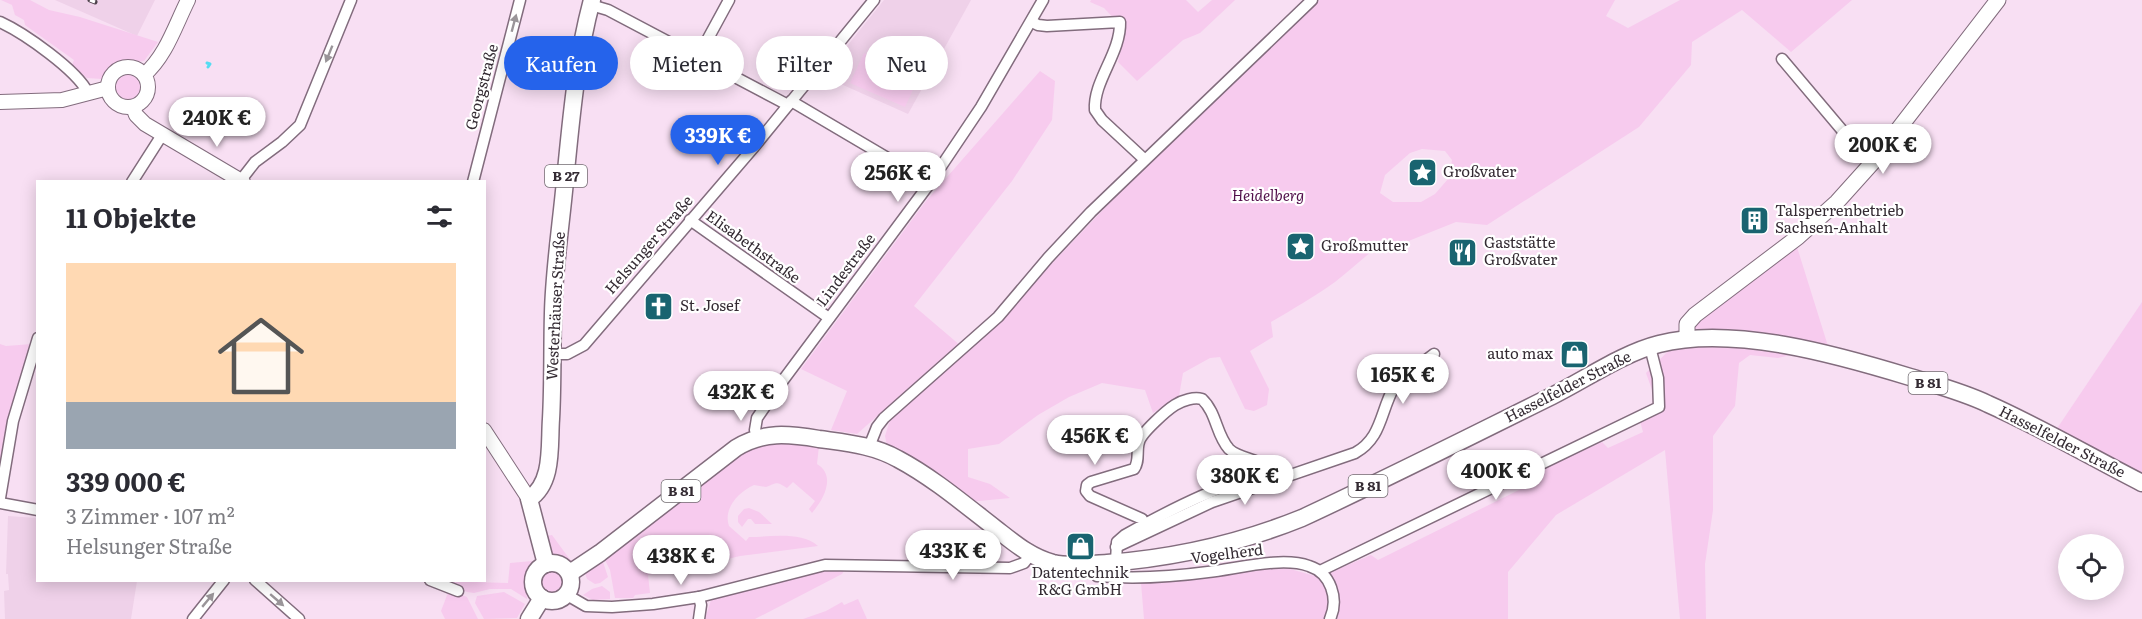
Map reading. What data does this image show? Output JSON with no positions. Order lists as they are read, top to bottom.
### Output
{
  "streets": {
    "main road": [
      "B 27",
      "Westerhäuser Straße",
      "B 81",
      "Hasselfelder Straße"
    ],
    "street": [
      "Georgstraße",
      "Helsunger Straße",
      "Elisabethstraße",
      "Lindestraße",
      "Vogelherd"
    ]
  },
  "crossings": [
    ["Helsunger Straße", "Elisabethstraße"],
    ["Helsunger Straße", "Westerhäuser Straße"],
    ["Elisabethstraße", "Lindestraße"],
    ["Lindestraße", "Hasselfelder Straße"],
    ["Hasselfelder Straße", "Vogelherd"]
  ],
  "one_way": ["Georgstraße"],
  "parks": ["Heidelberg"],
  "places": {
    "place": ["Großvater", "Großmutter"],
    "building": ["Talsperrenbetrieb Sachsen-Anhalt"],
    "restaurant": ["Gaststätte Großvater"],
    "church": ["St. Josef"],
    "shop": ["auto max", "Datentechnik R&G GmbH"]
  },
  "page": {
    "chip": [
      "Kaufen",
      "Mieten",
      "Filter",
      "Neu"
    ],
    "price": [
      "240K €",
      "339K €",
      "200K €",
      "256K €",
      "165K €",
      "432K €",
      "456K €",
      "400K €",
      "380K €",
      "433K €",
      "438K €"
    ],
    "heading": "11 Objekte",
    "list": [
      {
        "name": "339 000 €",
        "note": "3 Zimmer · 107 m² · Helsunger Straße"
      }
    ]
  }
}
